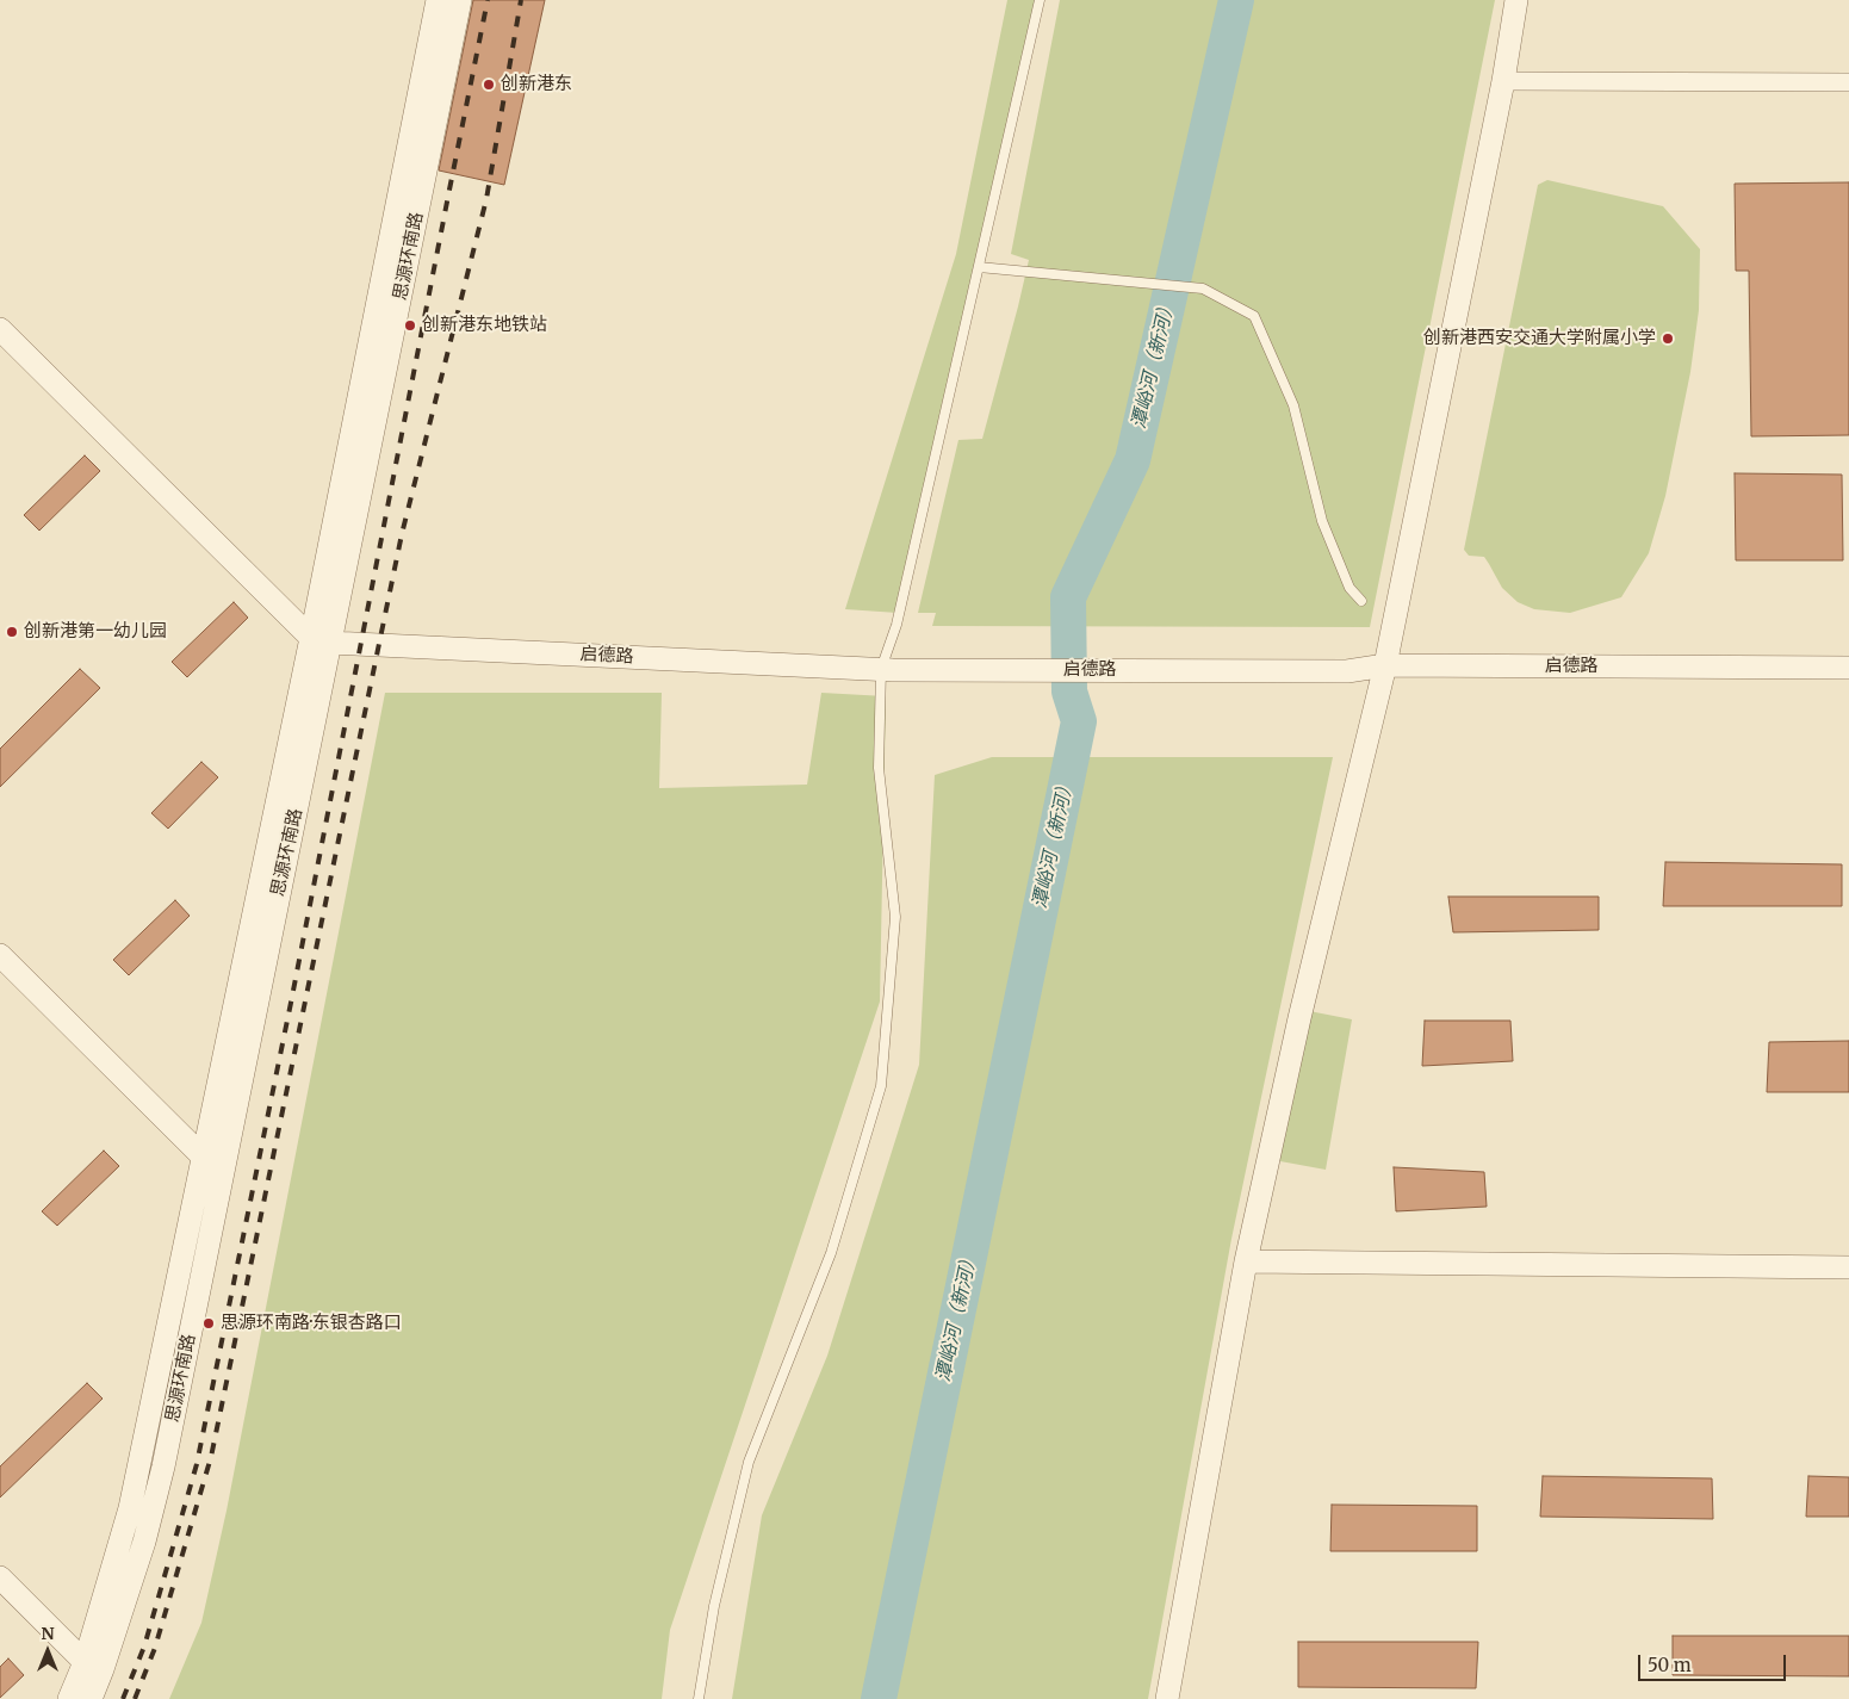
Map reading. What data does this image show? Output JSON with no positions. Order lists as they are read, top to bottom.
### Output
{
  "streets": {
    "street": ["思源环南路", "启德路"]
  },
  "crossings": [
    ["思源环南路", "启德路"]
  ],
  "water": ["潭峪河（新河）"],
  "places": [
    "创新港东",
    "创新港东地铁站",
    "创新港西安交通大学附属小学",
    "创新港第一幼儿园",
    "思源环南路·东银杏路口"
  ],
  "scale_bar": "50 m",
  "north": "top"
}
